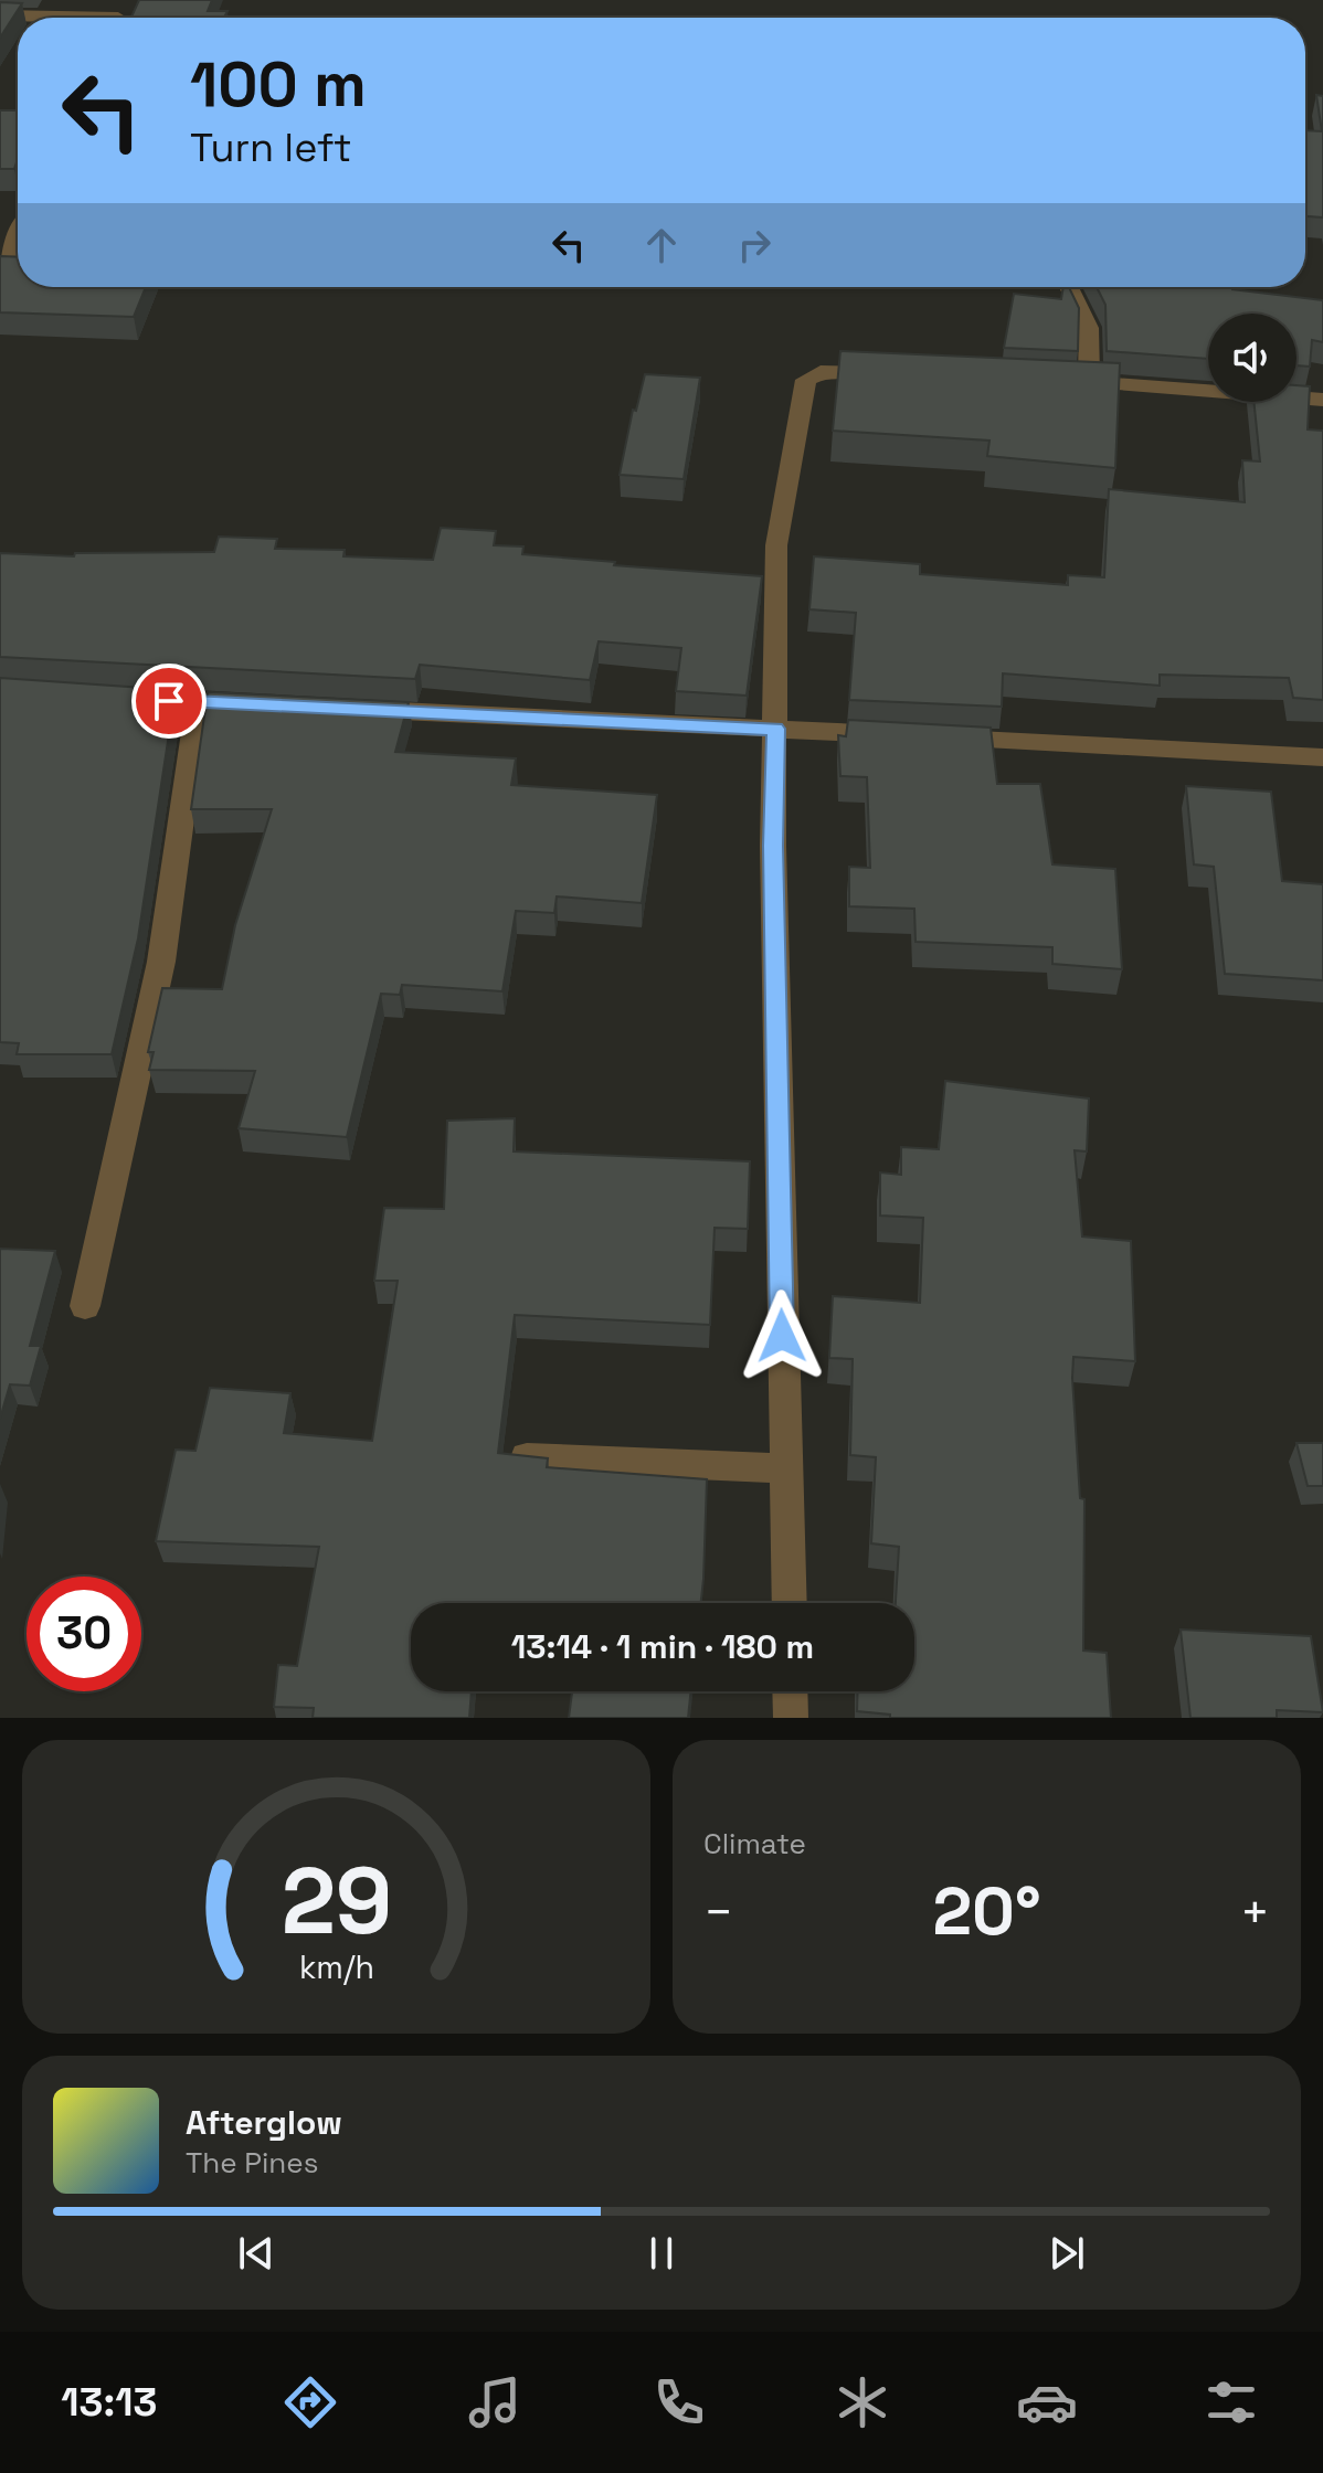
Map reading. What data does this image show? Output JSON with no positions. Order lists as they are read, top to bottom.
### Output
{
  "page": {
    "turn": ["100 m", "Turn left"],
    "limit": "30",
    "trip": "13:14 · 1 min · 180 m",
    "tile": "Climate",
    "heat": ["−", "20°", "+"],
    "song": ["Afterglow", "The Pines"],
    "tabs": "13:13",
    "gauge": ["29", "km/h"]
  }
}
